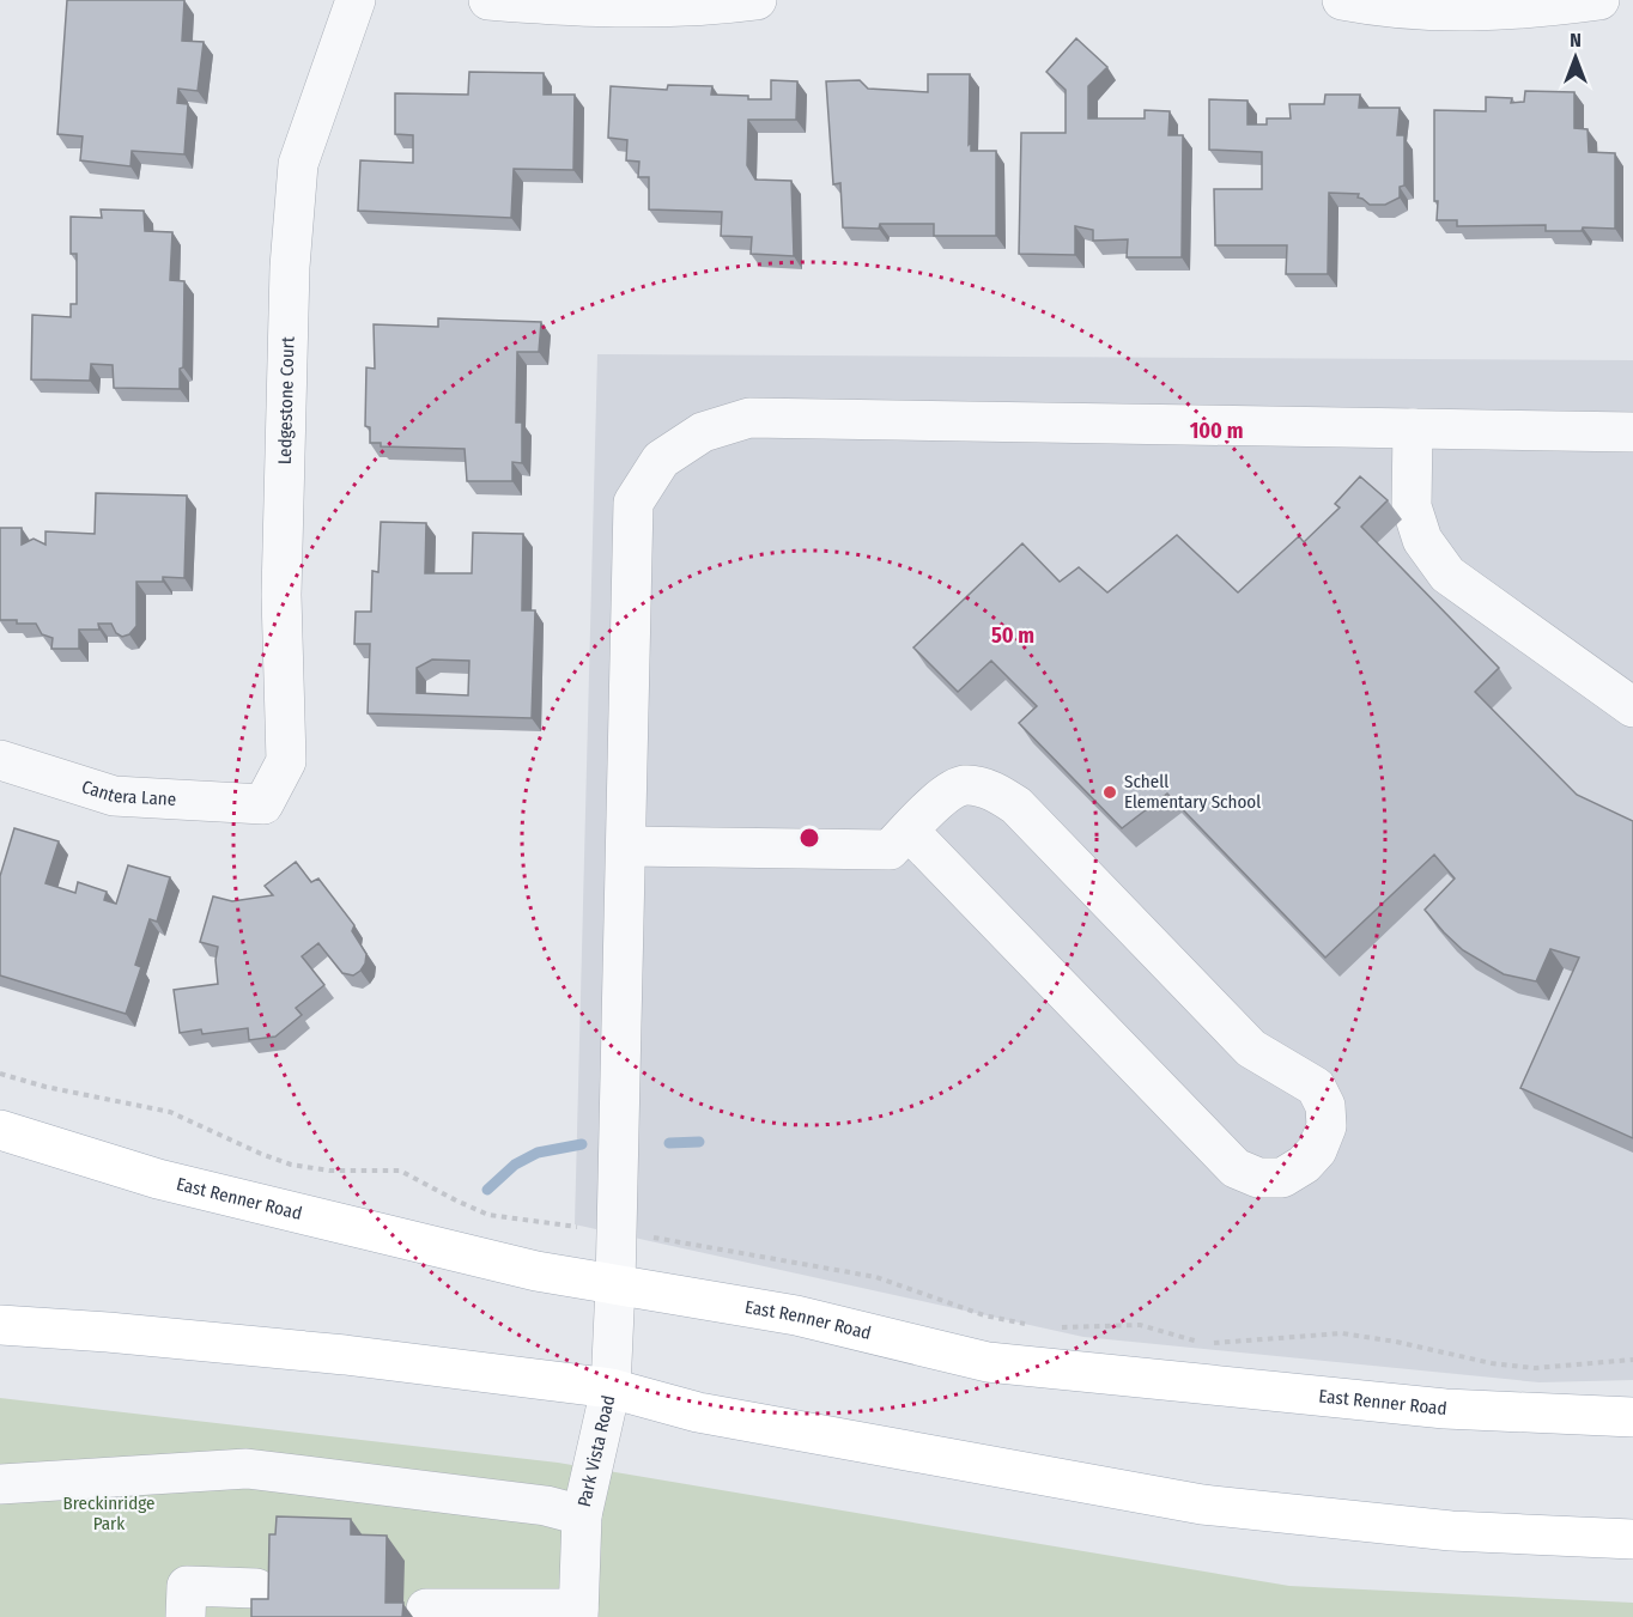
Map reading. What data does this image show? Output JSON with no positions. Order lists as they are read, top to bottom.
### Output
{
  "streets": {
    "main road": ["East Renner Road"],
    "street": ["Ledgestone Court", "Cantera Lane", "Park Vista Road"]
  },
  "crossings": [
    ["Ledgestone Court", "Cantera Lane"],
    ["East Renner Road", "Park Vista Road"]
  ],
  "parks": ["Breckinridge Park"],
  "places": ["Schell Elementary School"],
  "north": "top",
  "rings": ["100 m", "50 m"]
}
